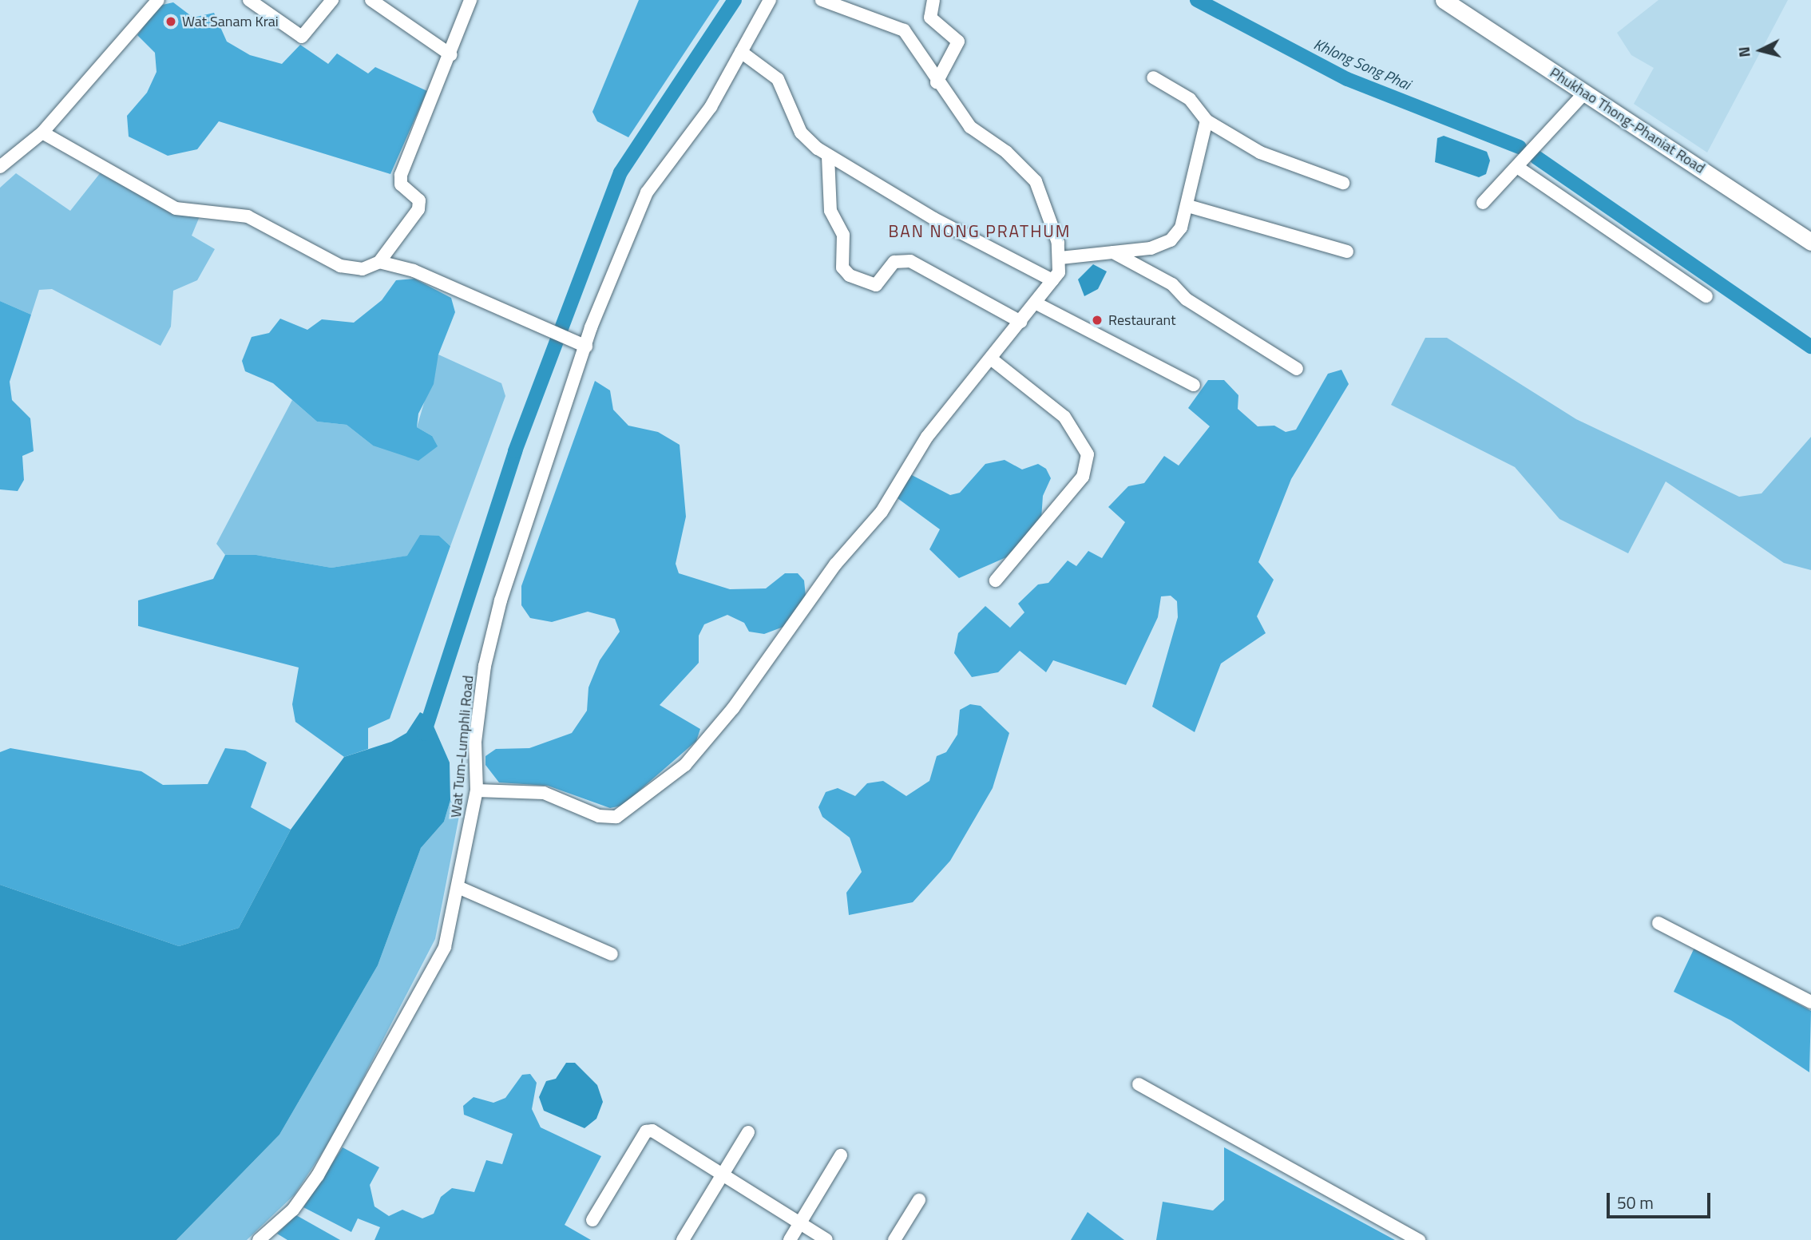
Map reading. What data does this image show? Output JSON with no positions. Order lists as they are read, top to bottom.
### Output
{
  "streets": {
    "street": ["Phukhao Thong-Phaniat Road", "Wat Tum-Lumphli Road"]
  },
  "districts": ["BAN NONG PRATHUM"],
  "water": ["Khlong Song Phai"],
  "places": ["Wat Sanam Krai", "Restaurant"],
  "scale_bar": "50 m",
  "north": "left"
}
